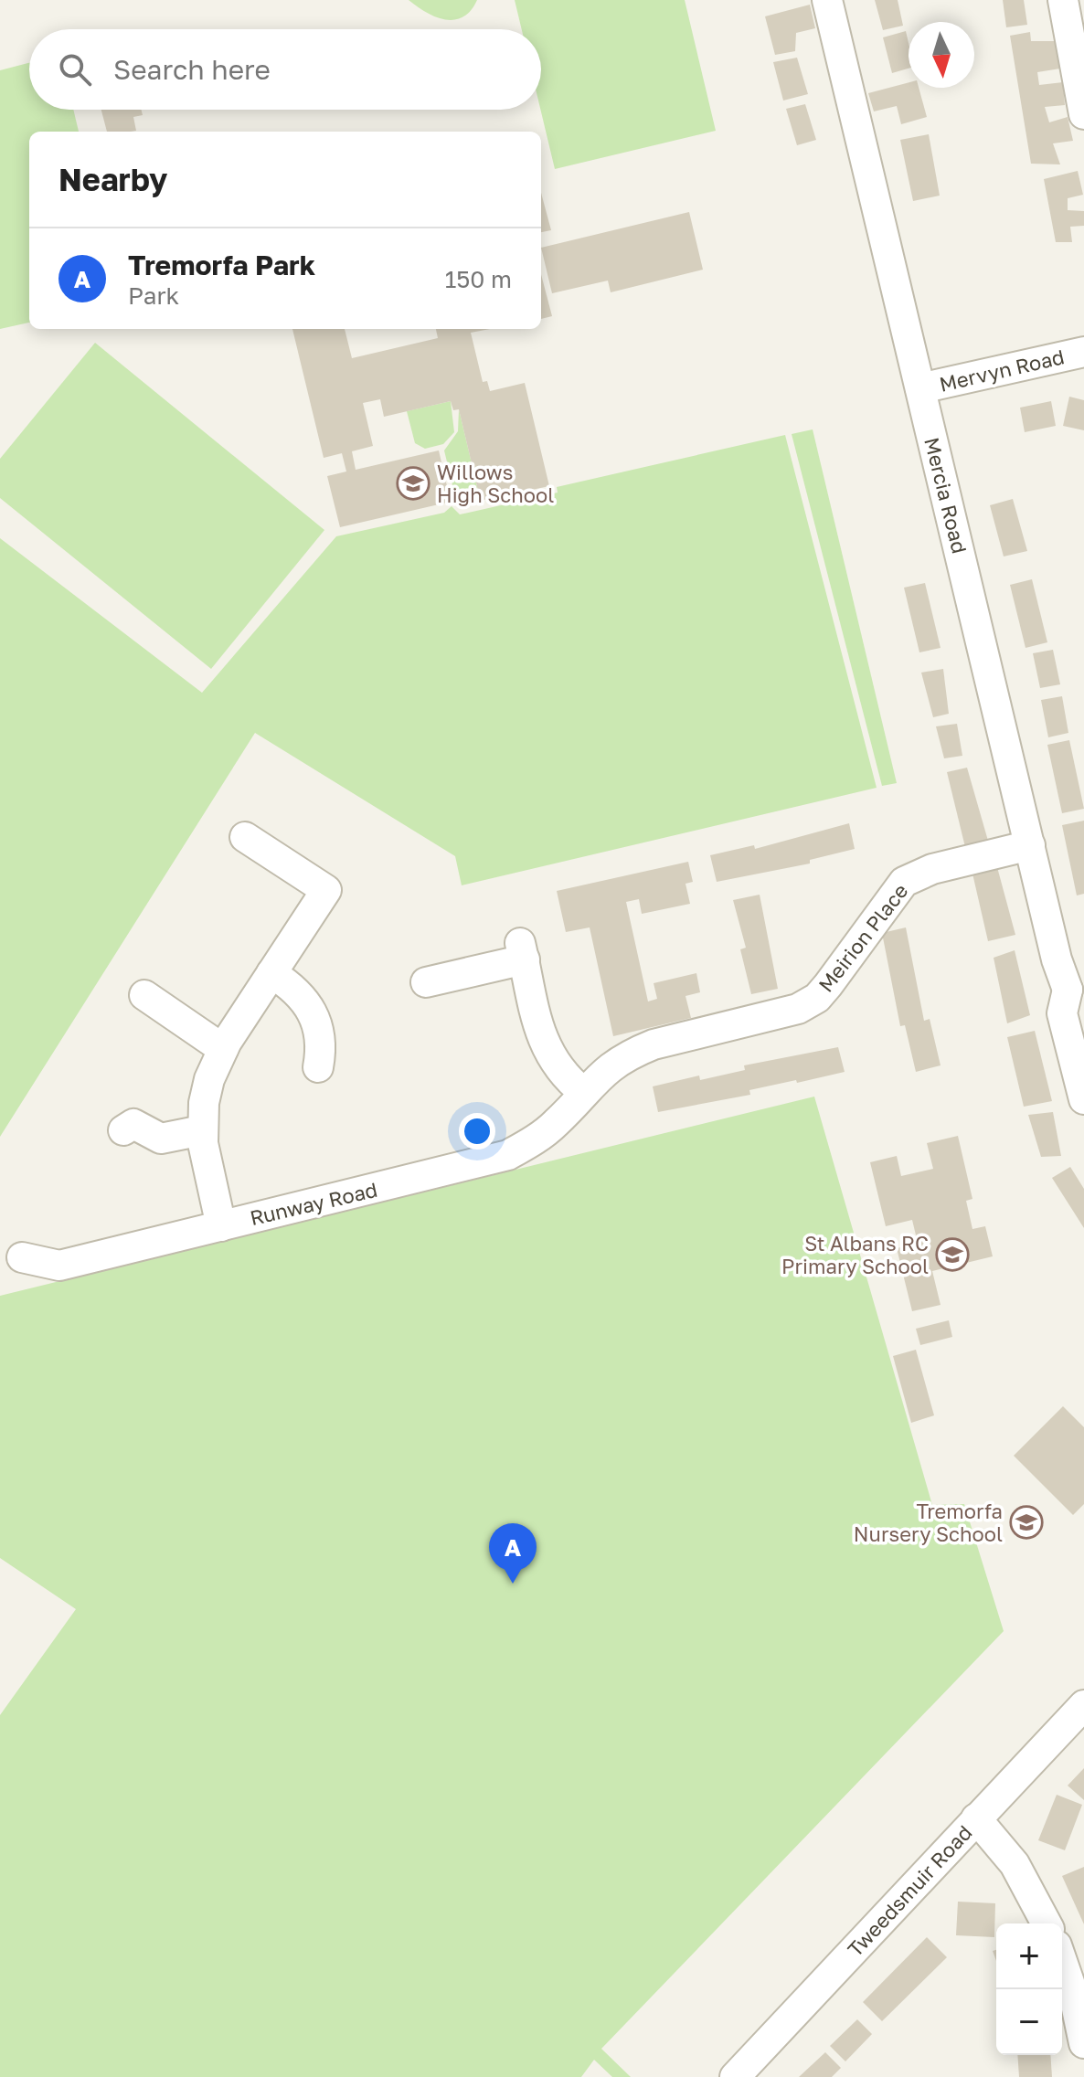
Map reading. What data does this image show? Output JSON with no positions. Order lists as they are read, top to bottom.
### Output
{
  "streets": {
    "street": [
      "Mervyn Road",
      "Mercia Road",
      "Meirion Place",
      "Runway Road",
      "Tweedsmuir Road"
    ]
  },
  "crossings": [
    ["Mervyn Road", "Mercia Road"],
    ["Mercia Road", "Meirion Place"],
    ["Meirion Place", "Runway Road"]
  ],
  "places": {
    "school or university": ["Willows High School", "St Albans RC Primary School", "Tremorfa Nursery School"]
  },
  "north": "bottom",
  "page": {
    "search": "Search here",
    "heading": "Nearby",
    "list": [
      {
        "mark": "A",
        "name": "Tremorfa Park",
        "note": "Park",
        "value": "150 m"
      }
    ],
    "pins": "A",
    "map_buttons": ["+", "−"]
  }
}
